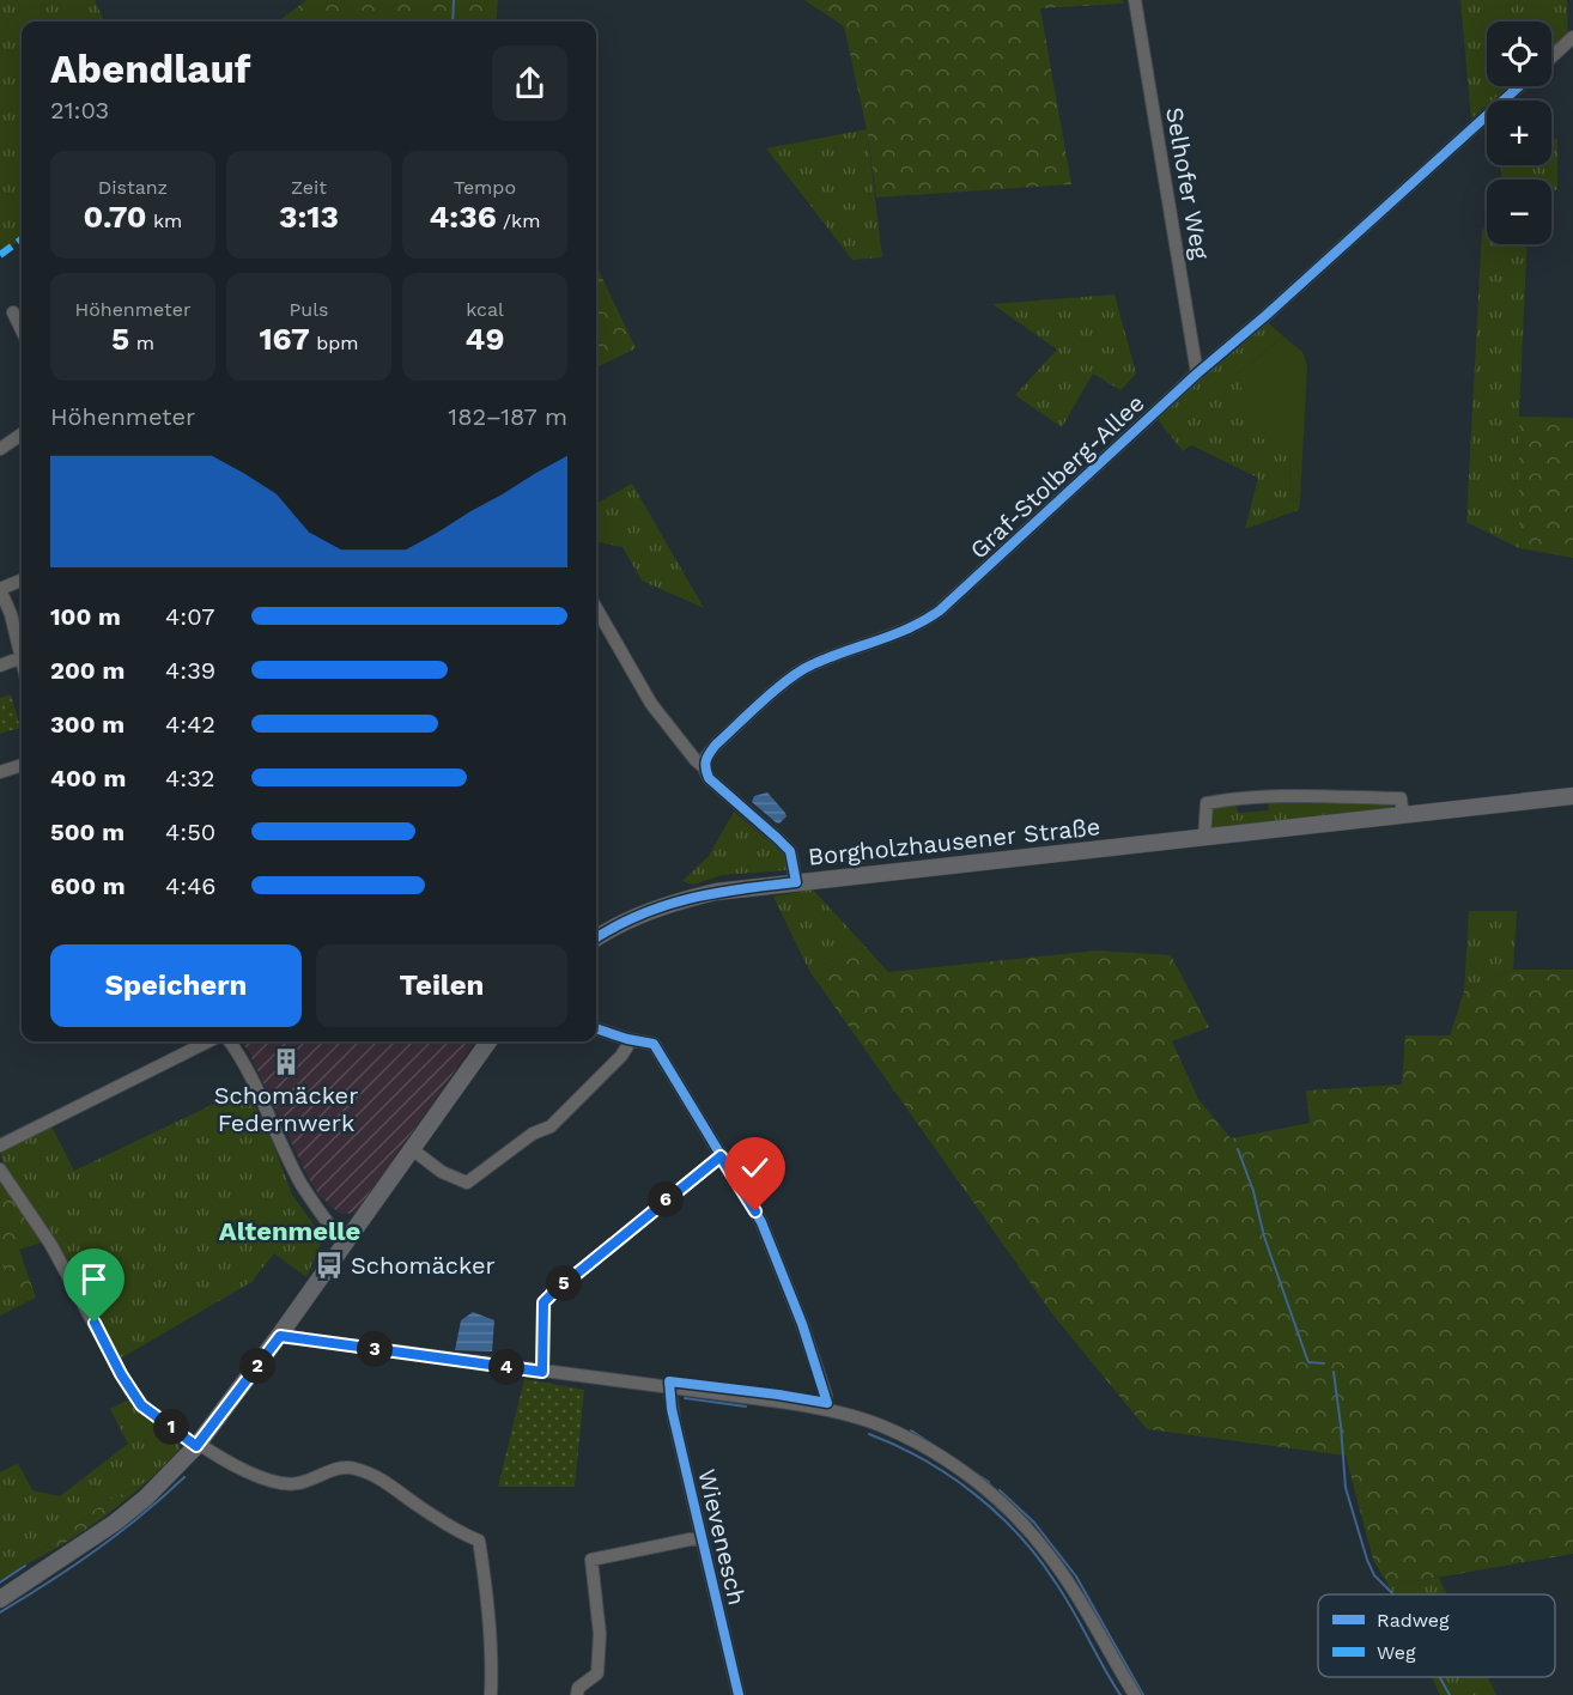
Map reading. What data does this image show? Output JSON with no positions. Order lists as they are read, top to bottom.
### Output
{
  "streets": {
    "main road": ["Borgholzhausener Straße"],
    "street": ["Selhofer Weg", "Graf-Stolberg-Allee", "Wievenesch"]
  },
  "crossings": [
    ["Selhofer Weg", "Graf-Stolberg-Allee"]
  ],
  "districts": ["Altenmelle"],
  "places": {
    "building": ["Schomäcker Federnwerk"],
    "bus stop": ["Schomäcker"]
  },
  "legend": ["Radweg", "Weg"],
  "page": {
    "map_buttons": ["+", "−"],
    "heading": ["Abendlauf", "21:03"],
    "stats": [
      ["Distanz", "0.70 km"],
      ["Zeit", "3:13"],
      ["Tempo", "4:36 /km"],
      ["Höhenmeter", "5 m"],
      ["Puls", "167 bpm"],
      ["kcal", "49"]
    ],
    "chart": ["Höhenmeter", "182–187 m"],
    "list": [
      {
        "name": "100 m",
        "note": "4:07"
      },
      {
        "name": "200 m",
        "note": "4:39"
      },
      {
        "name": "300 m",
        "note": "4:42"
      },
      {
        "name": "400 m",
        "note": "4:32"
      },
      {
        "name": "500 m",
        "note": "4:50"
      },
      {
        "name": "600 m",
        "note": "4:46"
      }
    ],
    "buttons": ["Speichern", "Teilen"],
    "pins": [
      "6",
      "5",
      "3",
      "2",
      "4",
      "1"
    ]
  }
}
